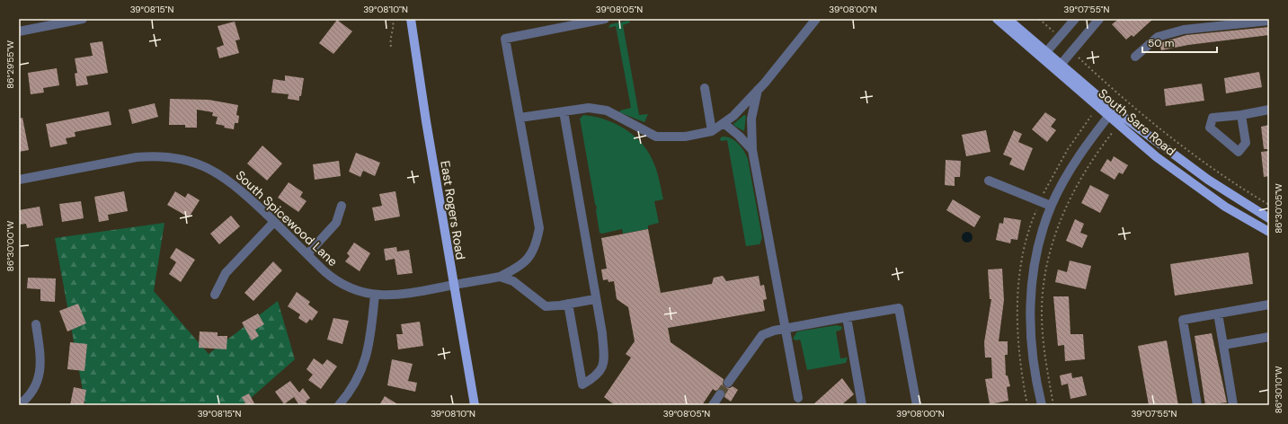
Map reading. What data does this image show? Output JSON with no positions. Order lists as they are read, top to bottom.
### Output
{
  "streets": {
    "main road": ["South Sare Road", "East Rogers Road"],
    "street": ["South Spicewood Lane"]
  },
  "crossings": [
    ["East Rogers Road", "South Spicewood Lane"]
  ],
  "scale_bar": "50 m",
  "coordinates": [
    "39°08'15\"N",
    "39°08'10\"N",
    "39°08'05\"N",
    "39°08'00\"N",
    "39°07'55\"N",
    "86°29'55\"W",
    "86°30'05\"W",
    "86°30'00\"W",
    "86°30'10\"W"
  ]
}
